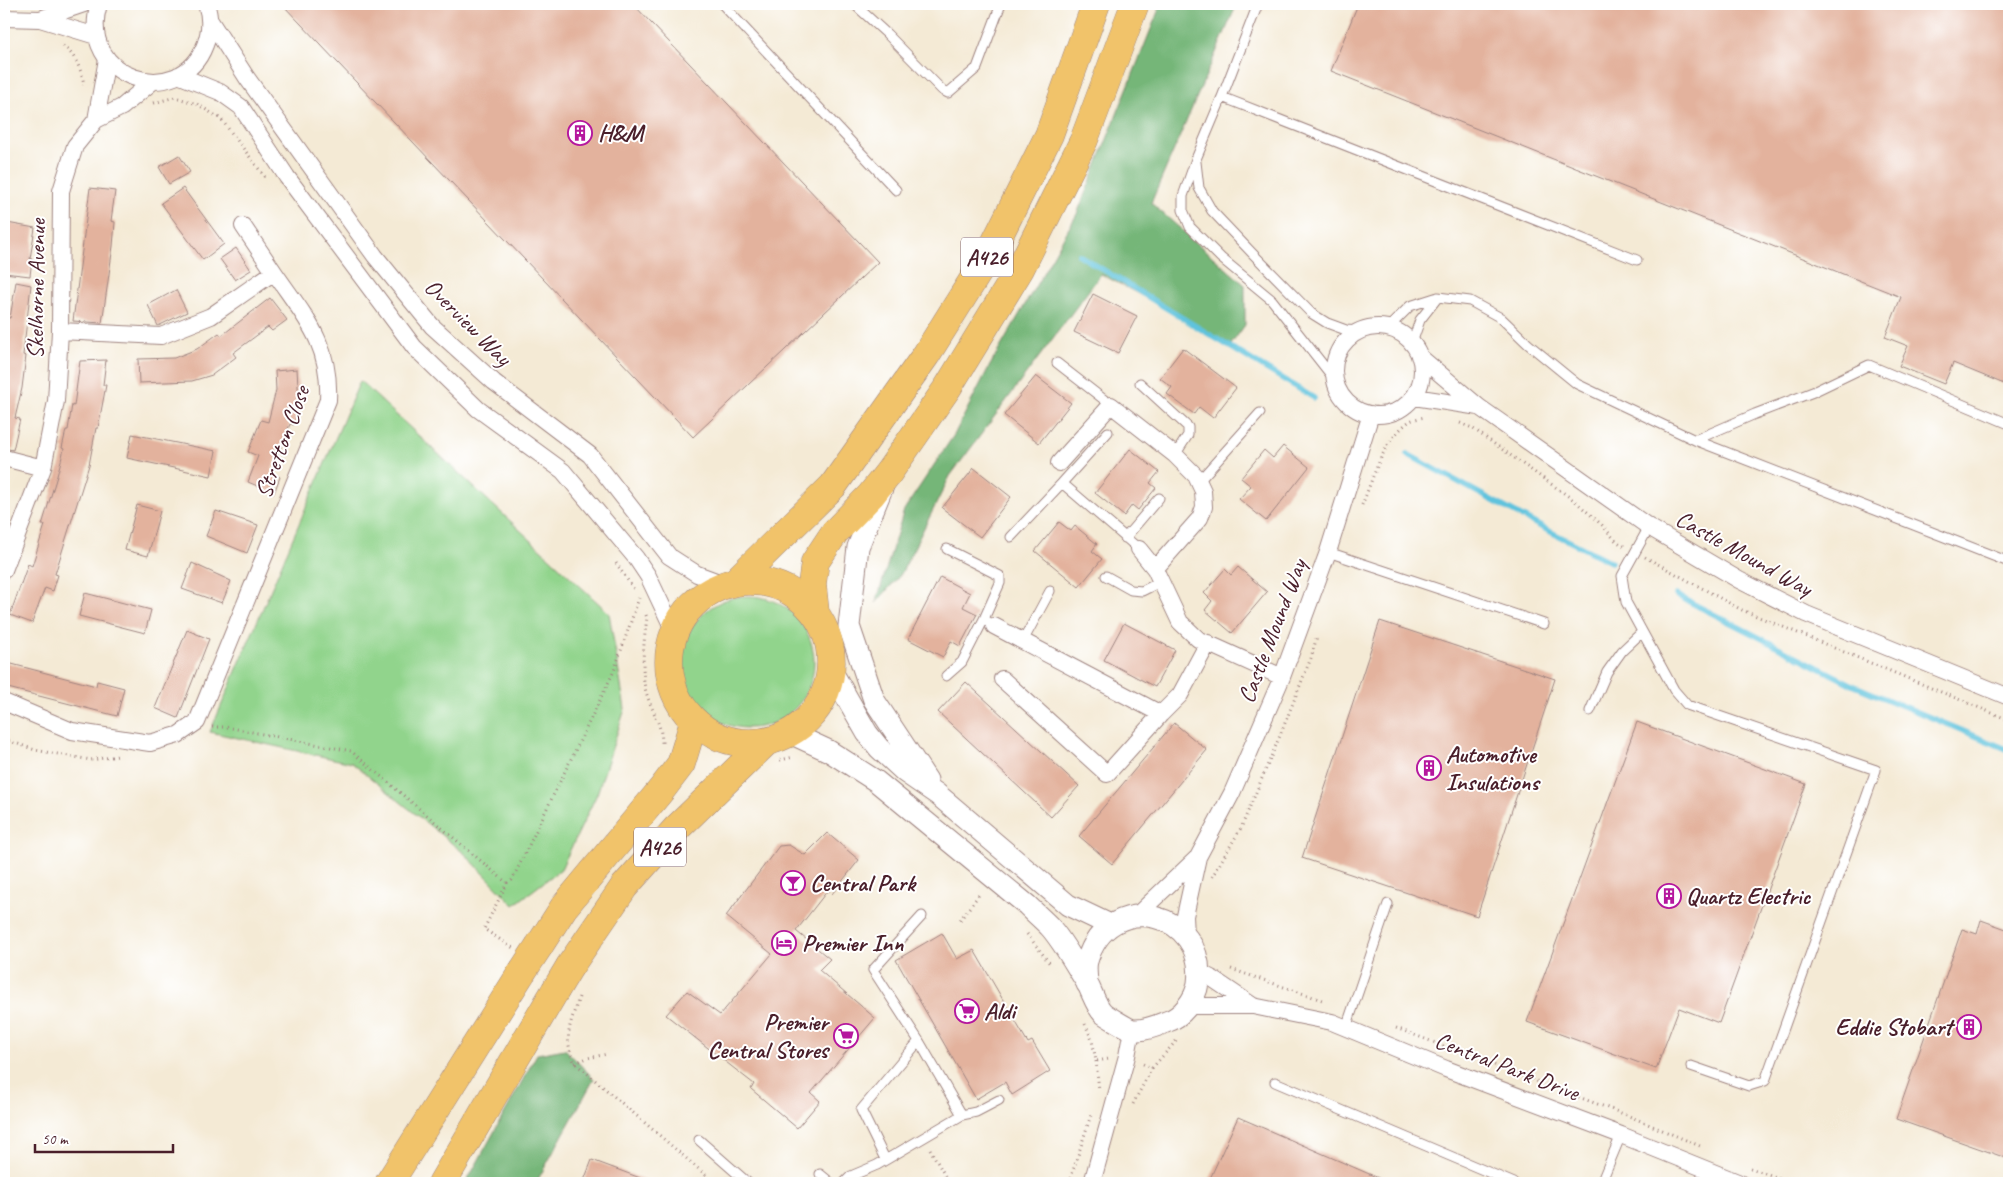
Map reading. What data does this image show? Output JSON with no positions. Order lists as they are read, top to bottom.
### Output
{
  "streets": {
    "highway": ["A426"],
    "street": [
      "Skelhorne Avenue",
      "Overview Way",
      "Stretton Close",
      "Castle Mound Way",
      "Central Park Drive"
    ]
  },
  "crossings": [
    ["A426", "Overview Way"],
    ["Castle Mound Way", "Central Park Drive"]
  ],
  "places": {
    "building": [
      "H&M",
      "Automotive Insulations",
      "Quartz Electric",
      "Eddie Stobart"
    ],
    "bar": ["Central Park"],
    "hotel": ["Premier Inn"],
    "supermarket": ["Aldi", "Premier Central Stores"]
  },
  "scale_bar": "50 m"
}
